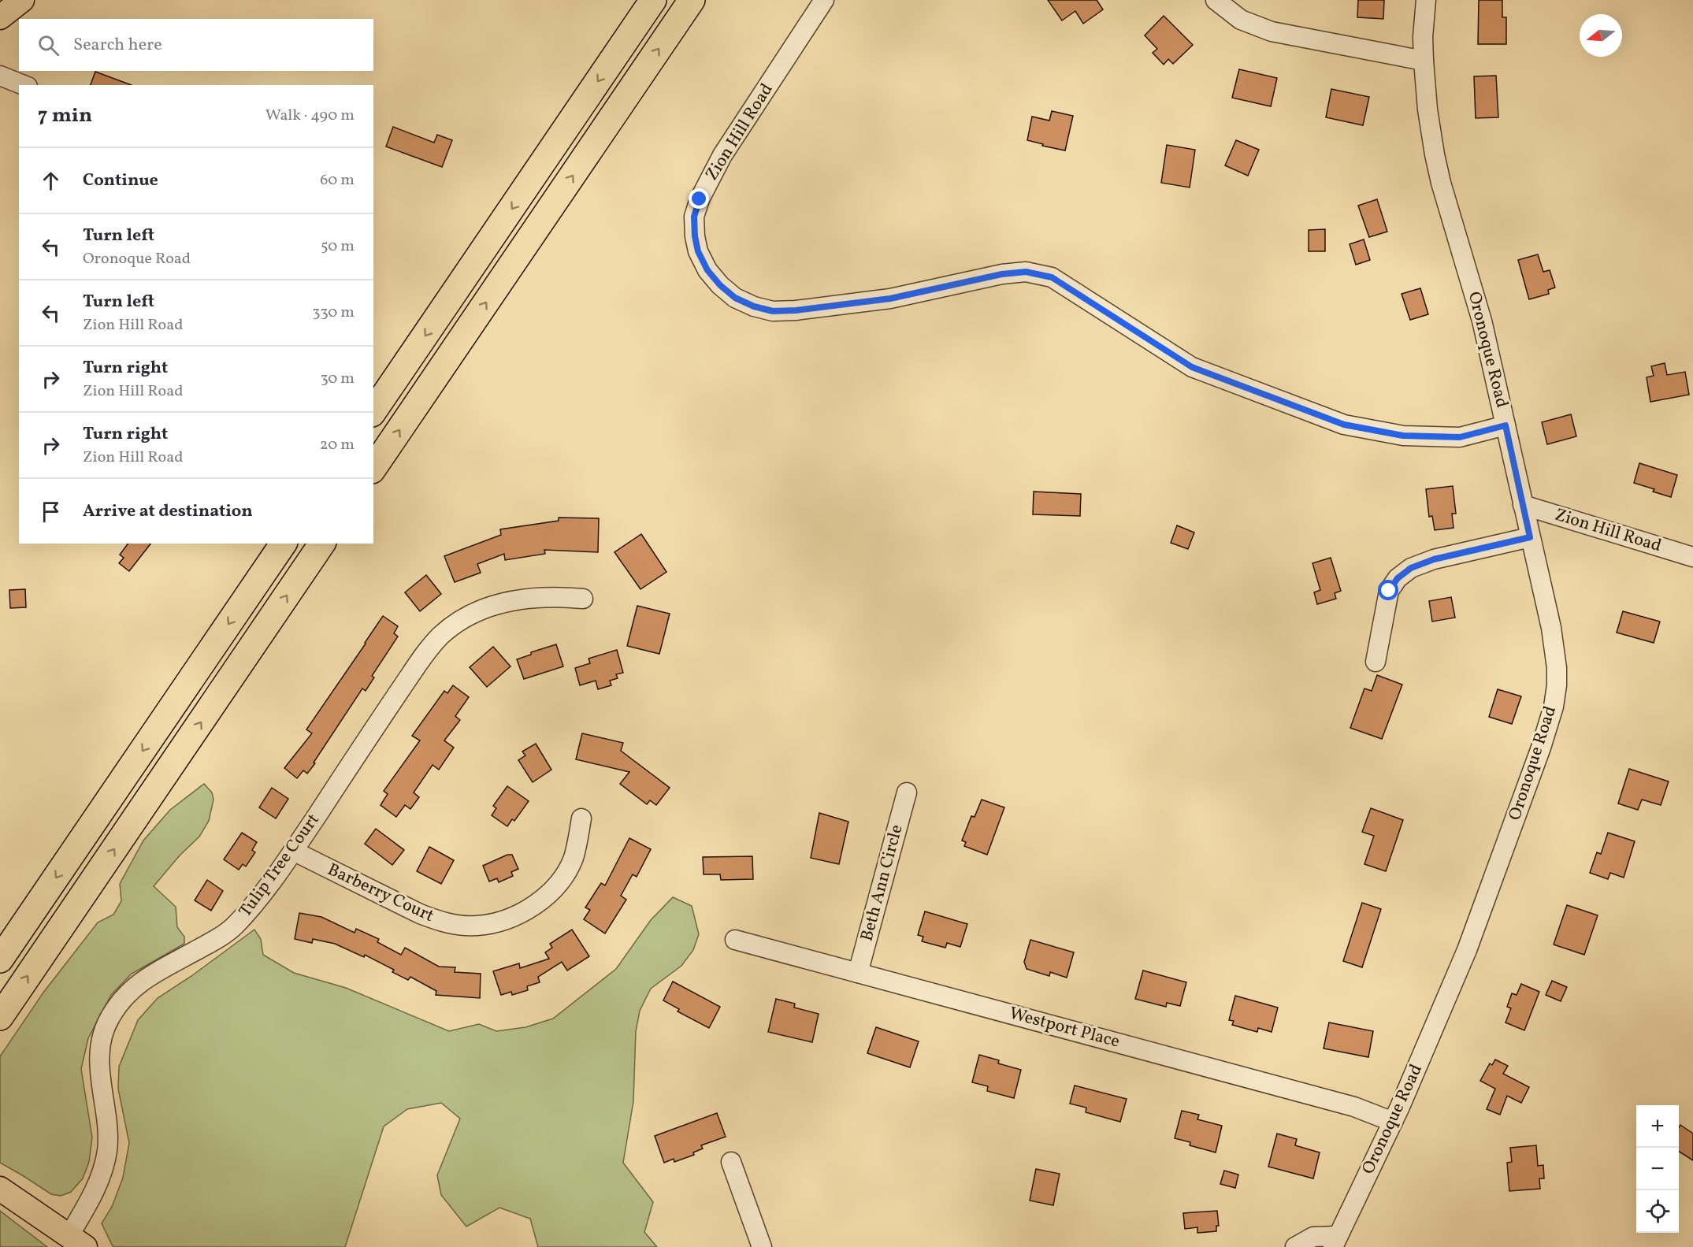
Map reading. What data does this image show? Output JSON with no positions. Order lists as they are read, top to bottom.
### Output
{
  "streets": {
    "street": [
      "Zion Hill Road",
      "Oronoque Road",
      "Tulip Tree Court",
      "Beth Ann Circle",
      "Barberry Court",
      "Westport Place"
    ]
  },
  "crossings": [
    ["Zion Hill Road", "Oronoque Road"],
    ["Oronoque Road", "Westport Place"],
    ["Tulip Tree Court", "Barberry Court"],
    ["Beth Ann Circle", "Westport Place"]
  ],
  "north": "left",
  "page": {
    "search": "Search here",
    "heading": ["7 min", "Walk · 490 m"],
    "list": [
      ["Continue", "60 m"],
      ["Turn left", "Oronoque Road", "50 m"],
      ["Turn left", "Zion Hill Road", "330 m"],
      ["Turn right", "Zion Hill Road", "30 m"],
      ["Turn right", "Zion Hill Road", "20 m"],
      "Arrive at destination"
    ],
    "map_buttons": ["+", "−"]
  }
}
